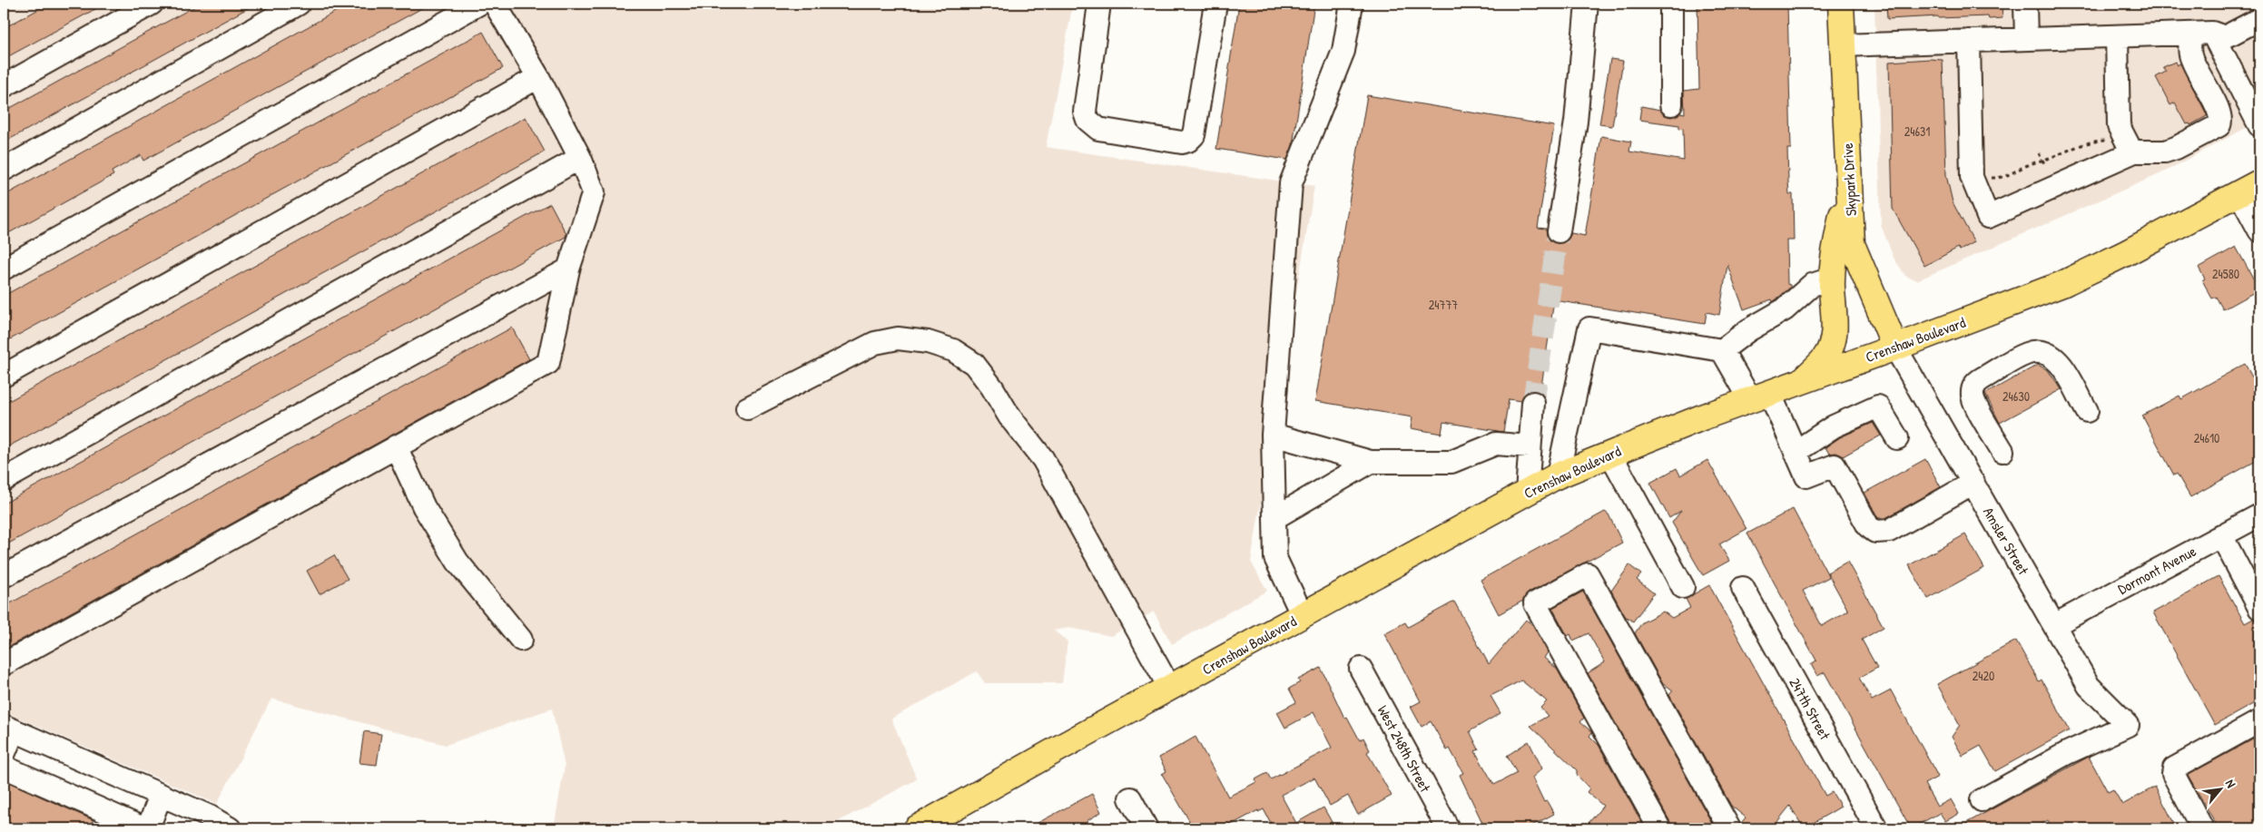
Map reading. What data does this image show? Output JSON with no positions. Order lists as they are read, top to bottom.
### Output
{
  "streets": {
    "main road": ["Skypark Drive", "Crenshaw Boulevard"],
    "street": [
      "Amsler Street",
      "Dormont Avenue",
      "247th Street",
      "West 248th Street"
    ]
  },
  "crossings": [
    ["Skypark Drive", "Crenshaw Boulevard"],
    ["Skypark Drive", "Amsler Street"],
    ["Crenshaw Boulevard", "Amsler Street"],
    ["Amsler Street", "Dormont Avenue"]
  ],
  "house_numbers": [
    "24631",
    "24580",
    "24777",
    "24630",
    "24610",
    "2420"
  ],
  "north": "top right"
}
